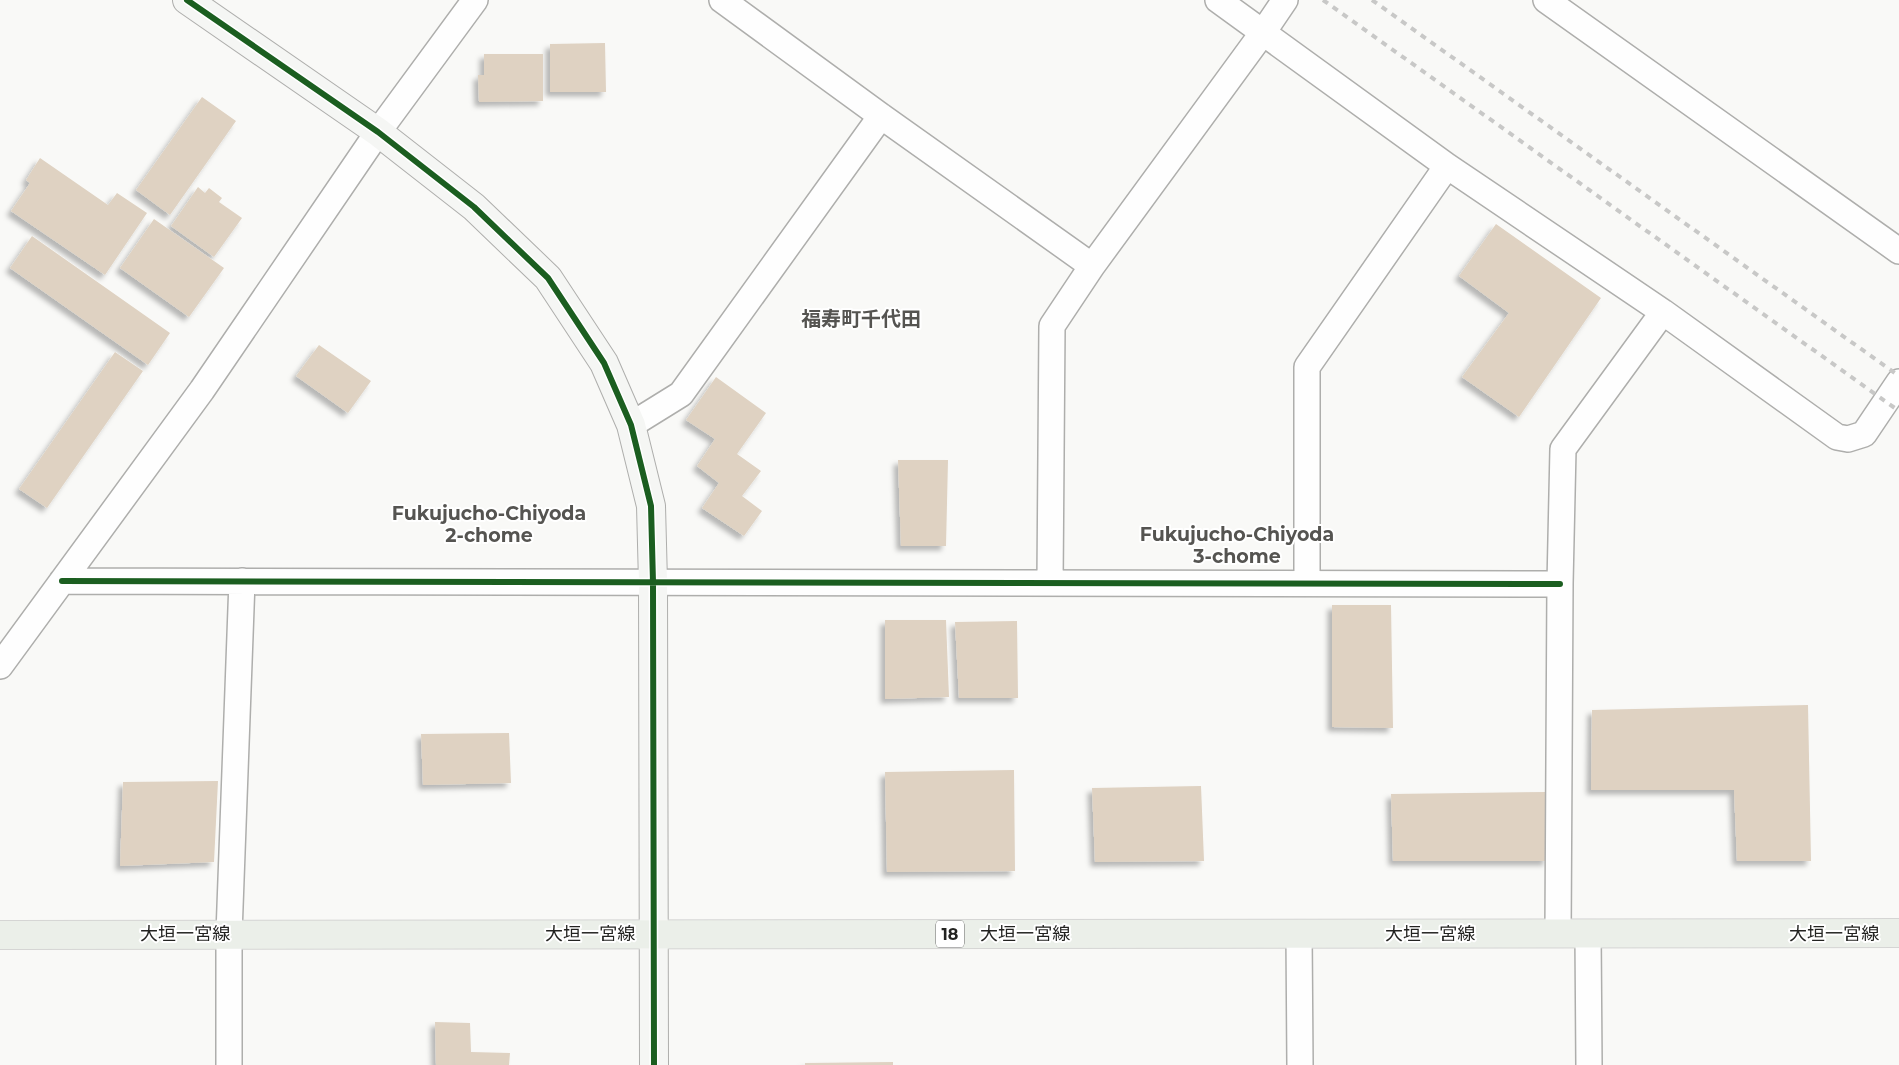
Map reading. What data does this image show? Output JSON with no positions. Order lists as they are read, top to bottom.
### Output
{
  "streets": {
    "main road": ["大垣一宮線", "18"]
  },
  "districts": ["福寿町千代田", "Fukujucho-Chiyoda 2-chome", "Fukujucho-Chiyoda 3-chome"]
}
